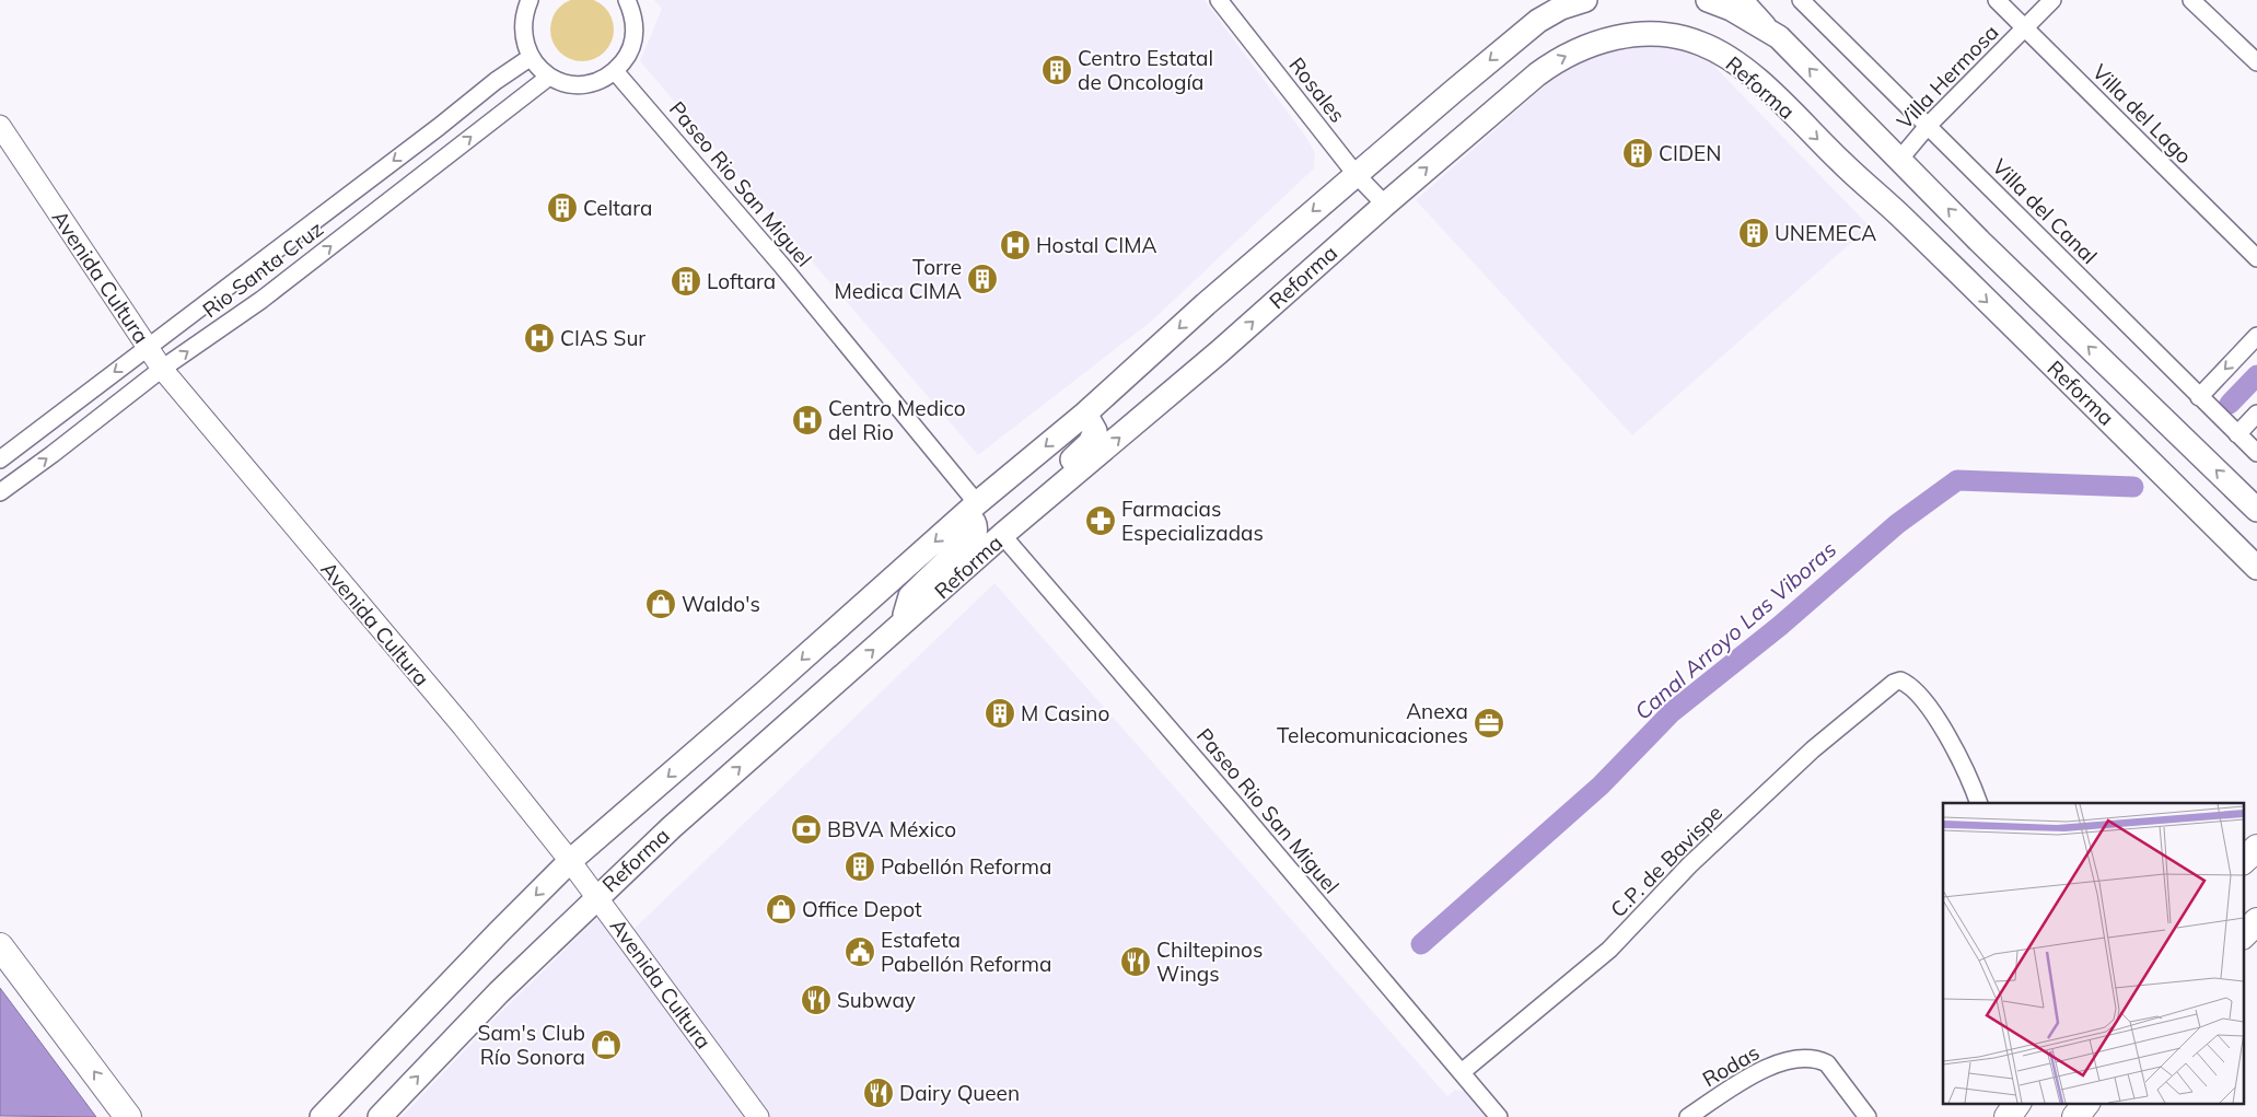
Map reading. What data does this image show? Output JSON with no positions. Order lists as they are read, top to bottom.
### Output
{
  "streets": {
    "main road": ["Reforma"],
    "street": [
      "Villa Hermosa",
      "Rosales",
      "Villa del Lago",
      "Paseo Rio San Miguel",
      "Villa del Canal",
      "Rio Santa Cruz",
      "Avenida Cultura",
      "C.P. de Bavispe",
      "Rodas"
    ]
  },
  "crossings": [
    ["Villa Hermosa", "Reforma"],
    ["Villa Hermosa", "Villa del Lago"],
    ["Villa Hermosa", "Villa del Canal"],
    ["Reforma", "Rosales"],
    ["Reforma", "Paseo Rio San Miguel"],
    ["Reforma", "Avenida Cultura"],
    ["Paseo Rio San Miguel", "C.P. de Bavispe"],
    ["Rio Santa Cruz", "Avenida Cultura"]
  ],
  "water": ["Canal Arroyo Las Viboras"],
  "places": {
    "building": [
      "Centro Estatal de Oncología",
      "CIDEN",
      "Celtara",
      "UNEMECA",
      "Torre Medica CIMA",
      "Loftara",
      "M Casino",
      "Pabellón Reforma"
    ],
    "hospital": ["Hostal CIMA", "CIAS Sur", "Centro Medico del Rio"],
    "pharmacy": ["Farmacias Especializadas"],
    "shop": ["Waldo's", "Office Depot", "Sam's Club Río Sonora"],
    "office": ["Anexa Telecomunicaciones"],
    "bank": ["BBVA México"],
    "public building": ["Estafeta Pabellón Reforma"],
    "restaurant": ["Chiltepinos Wings", "Subway", "Dairy Queen"]
  }
}
